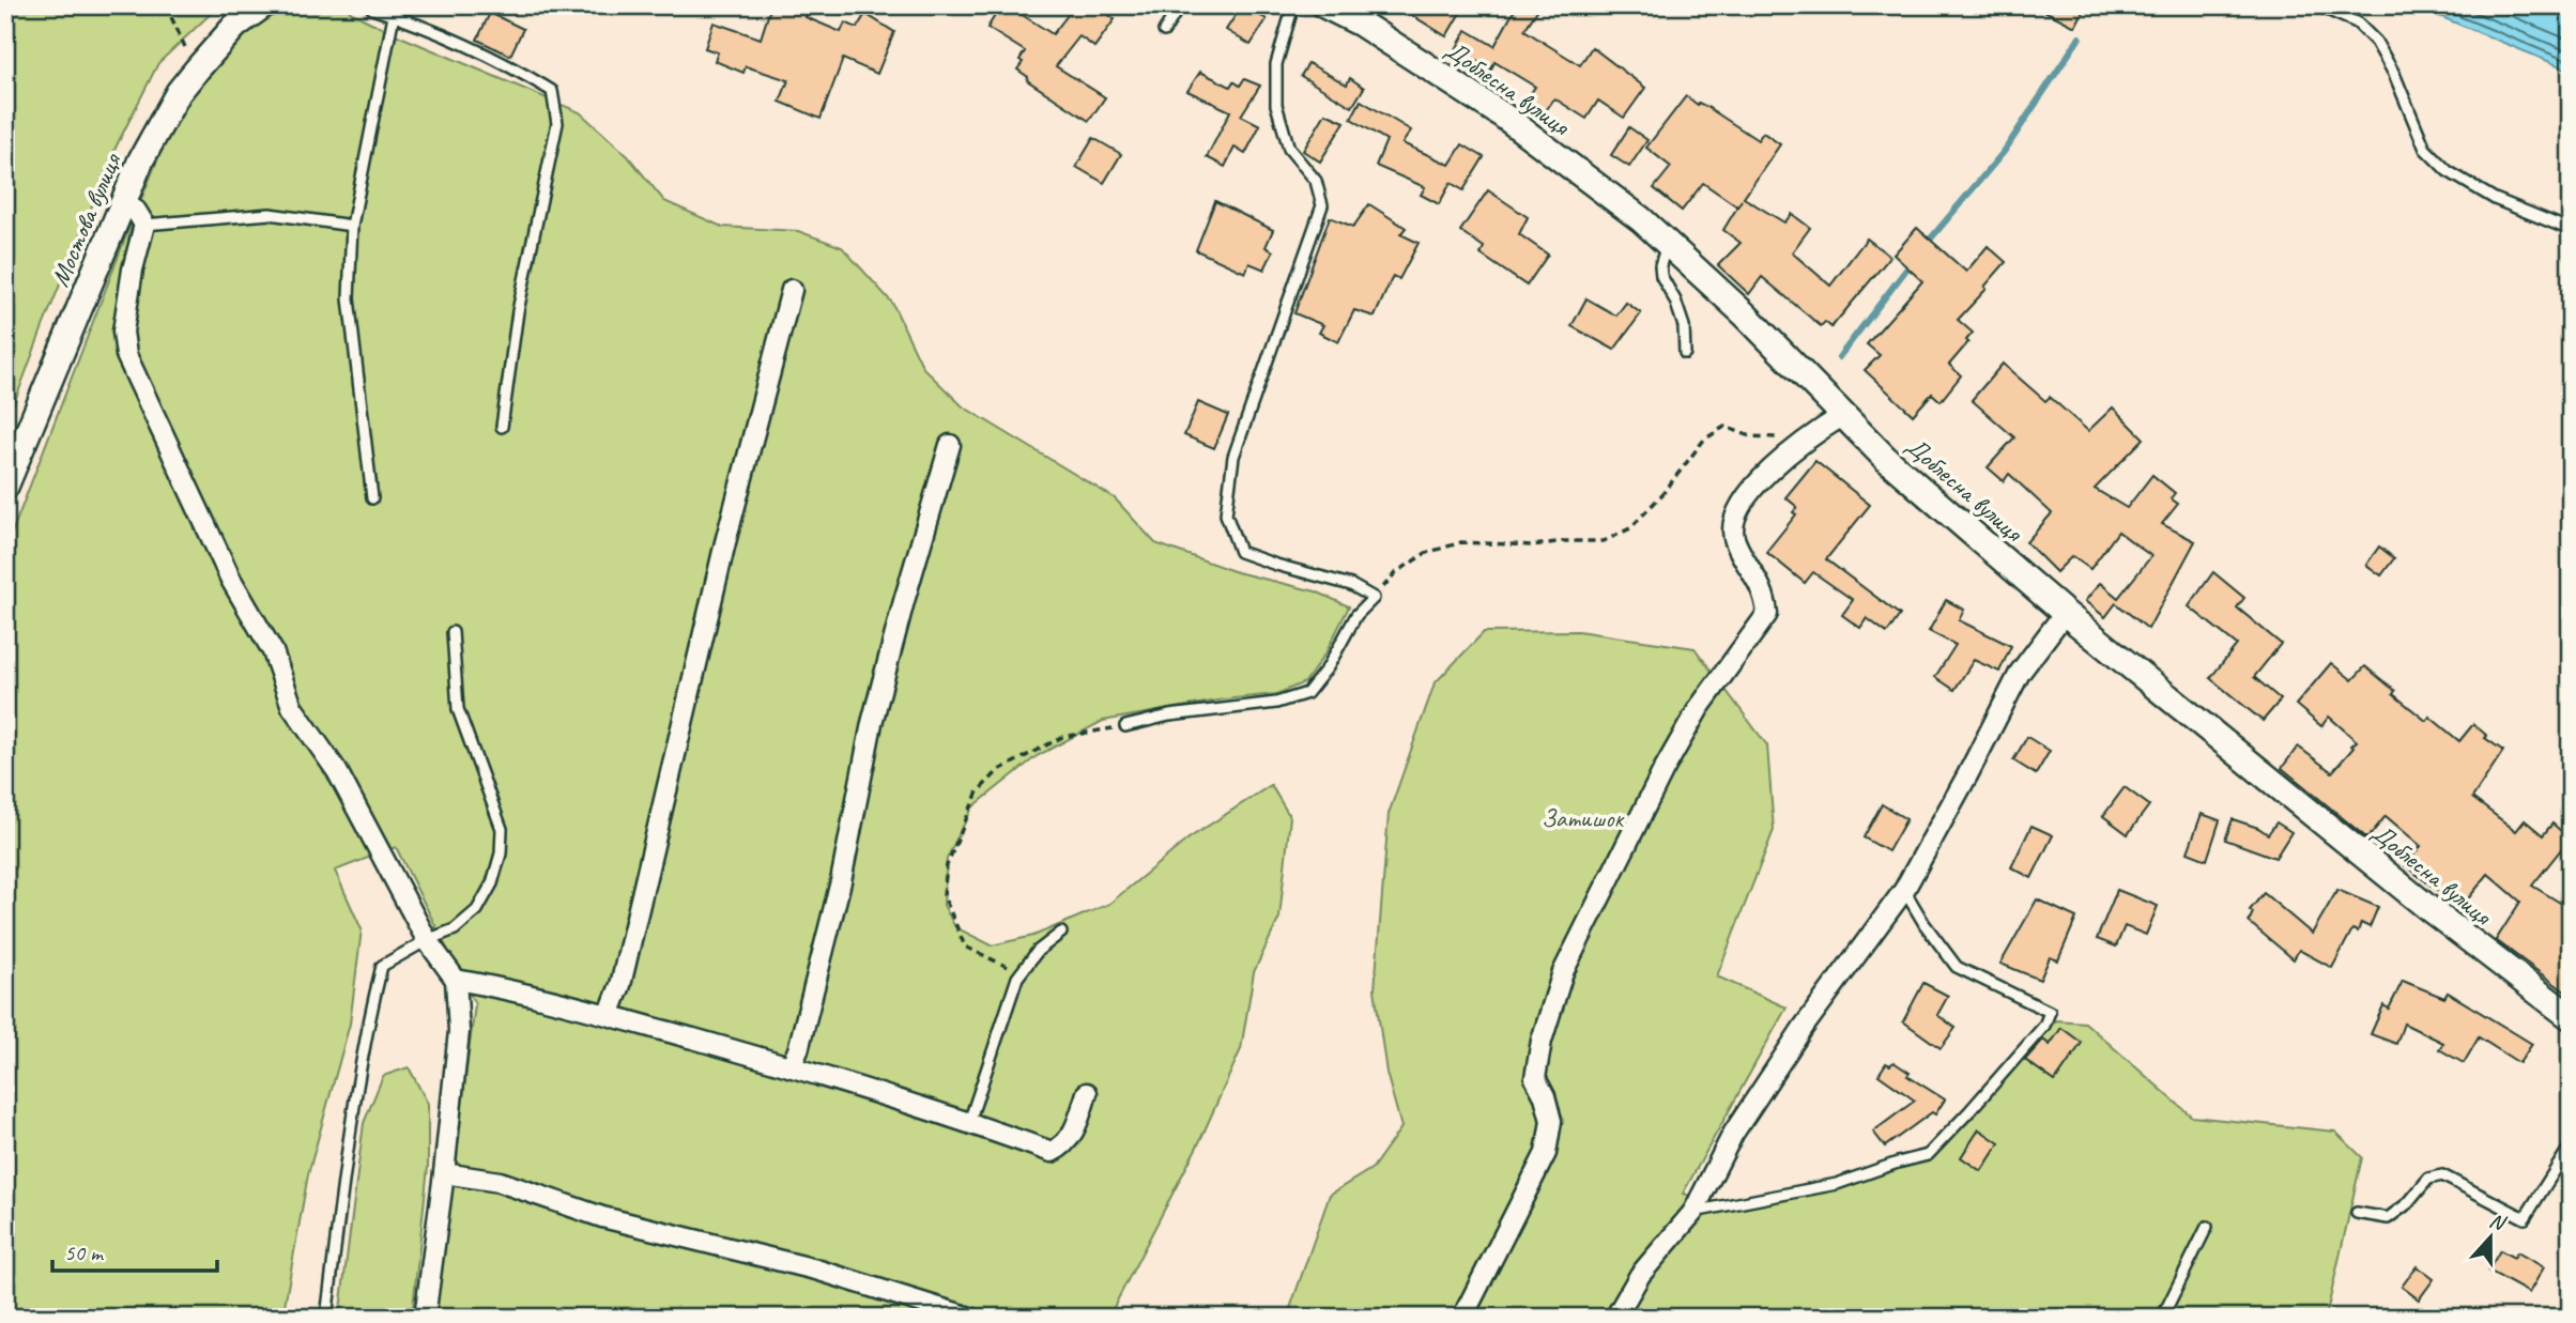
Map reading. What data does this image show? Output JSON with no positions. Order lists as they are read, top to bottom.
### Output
{
  "streets": {
    "street": ["Доблесна вулиця", "Мостова вулиця"]
  },
  "parks": ["Затишок"],
  "scale_bar": "50 m",
  "north": "top"
}
